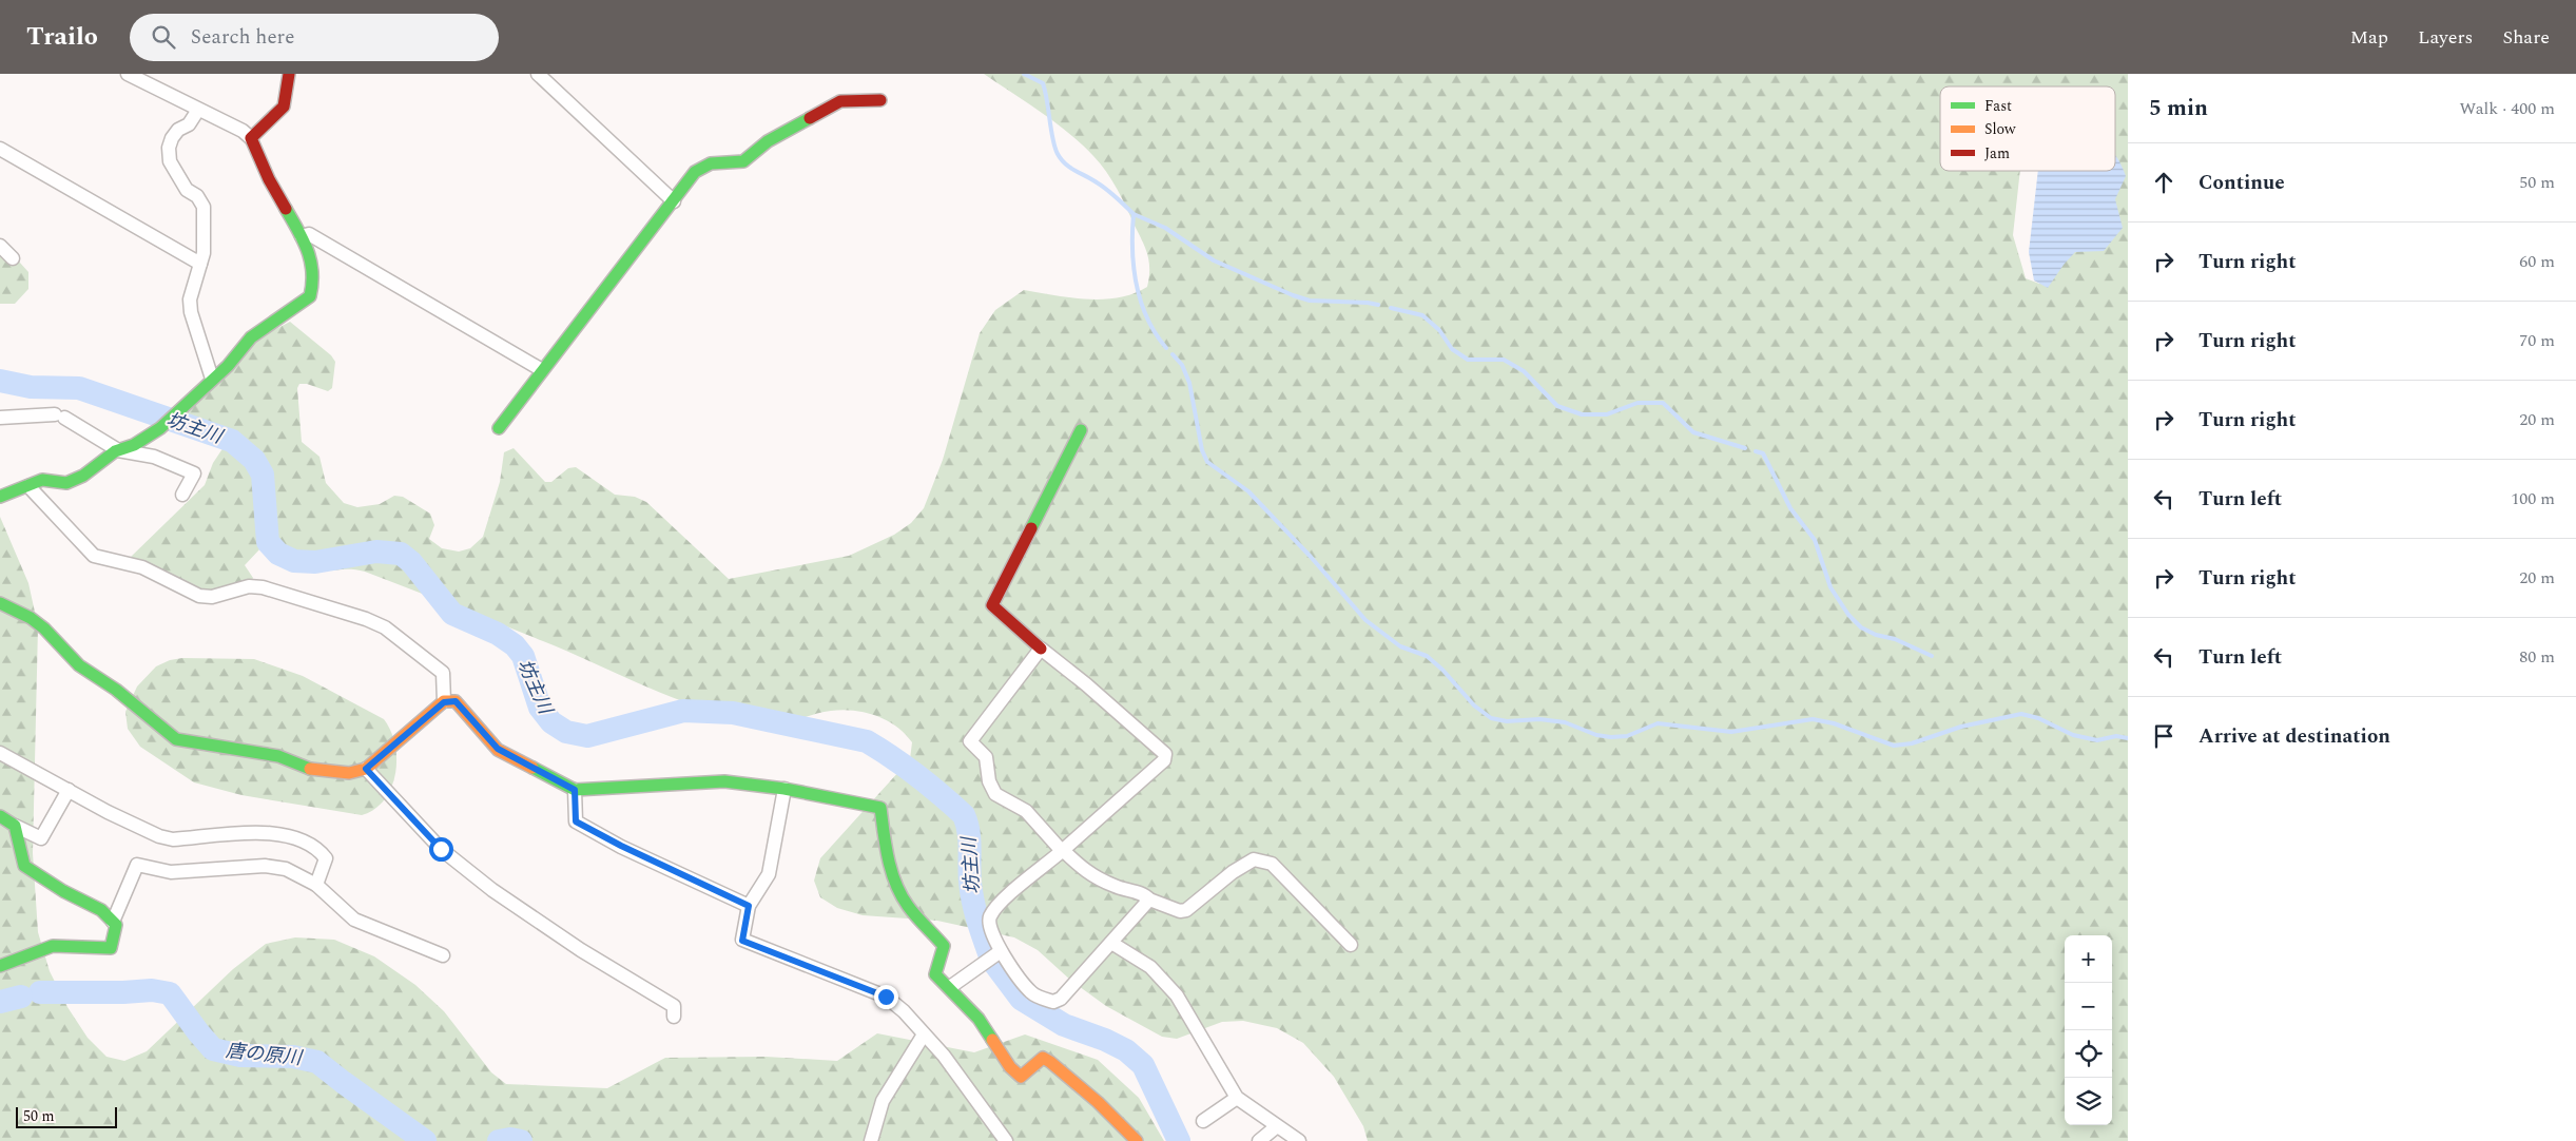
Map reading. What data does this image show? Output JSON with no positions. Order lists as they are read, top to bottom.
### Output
{
  "water": ["坊主川", "唐の原川"],
  "legend": ["Fast", "Slow", "Jam"],
  "scale_bar": "50 m",
  "page": {
    "header": "Trailo",
    "search": "Search here",
    "nav": ["Map", "Layers", "Share"],
    "heading": ["5 min", "Walk · 400 m"],
    "list": [
      ["Continue", "50 m"],
      ["Turn right", "60 m"],
      ["Turn right", "70 m"],
      ["Turn right", "20 m"],
      ["Turn left", "100 m"],
      ["Turn right", "20 m"],
      ["Turn left", "80 m"],
      "Arrive at destination"
    ],
    "map_buttons": ["+", "−"],
    "scale": "50 m"
  }
}
